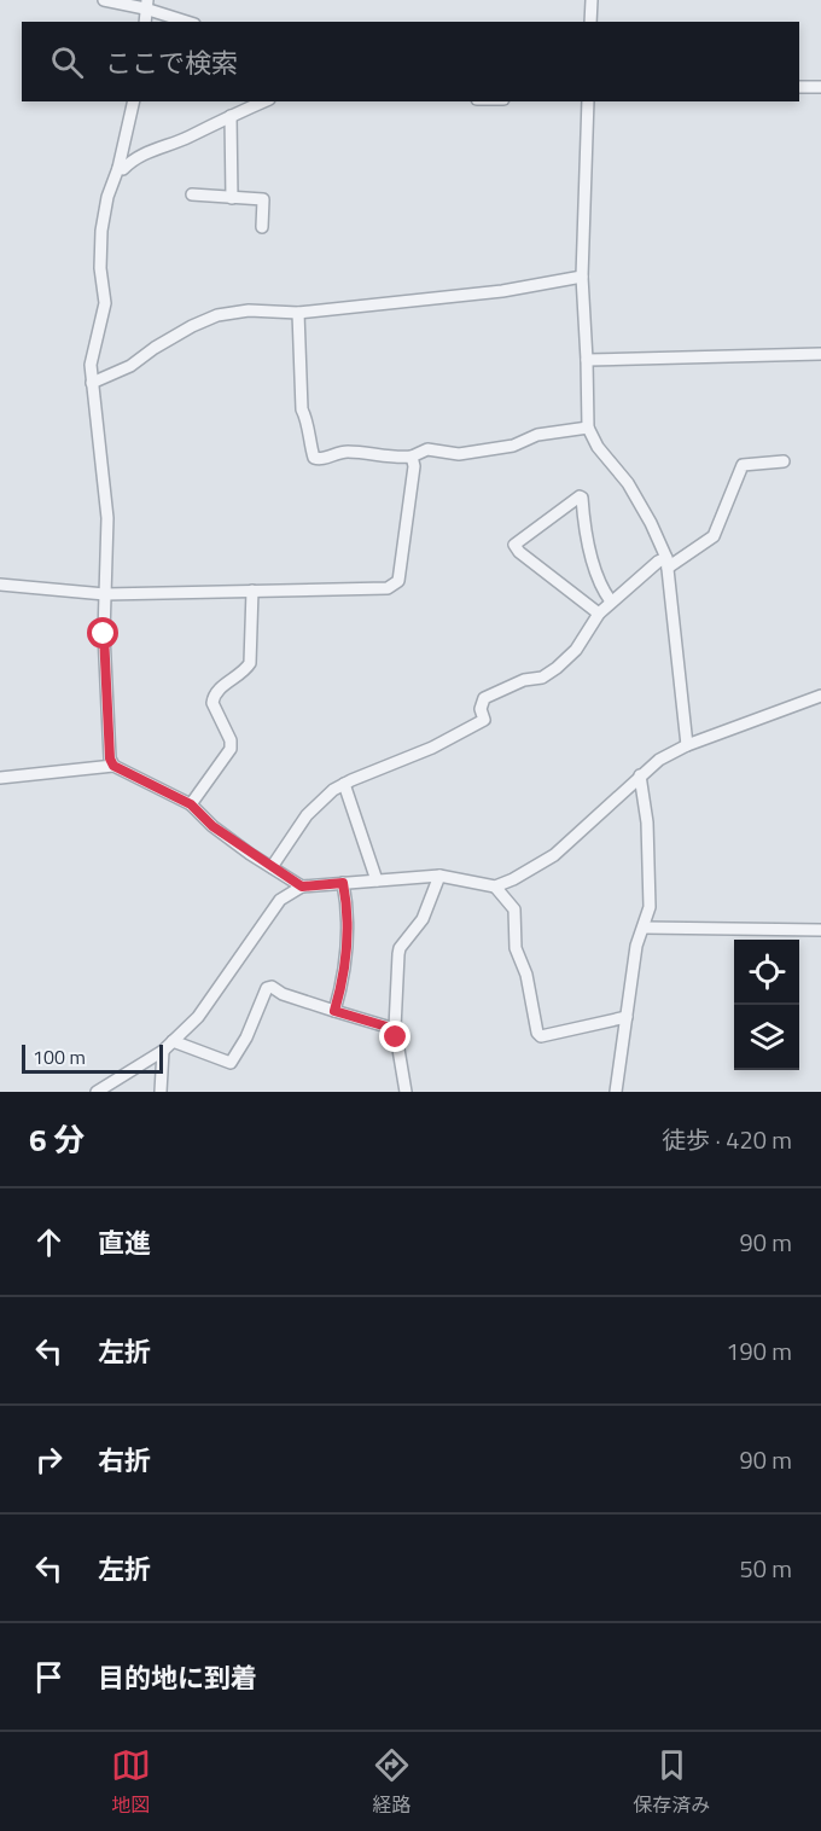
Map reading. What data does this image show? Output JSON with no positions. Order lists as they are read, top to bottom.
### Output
{
  "scale_bar": "100 m",
  "page": {
    "search": "ここで検索",
    "scale": "100 m",
    "heading": ["6 分", "徒歩 · 420 m"],
    "list": [
      ["直進", "90 m"],
      ["左折", "190 m"],
      ["右折", "90 m"],
      ["左折", "50 m"],
      "目的地に到着"
    ],
    "nav": ["地図", "経路", "保存済み"]
  }
}
